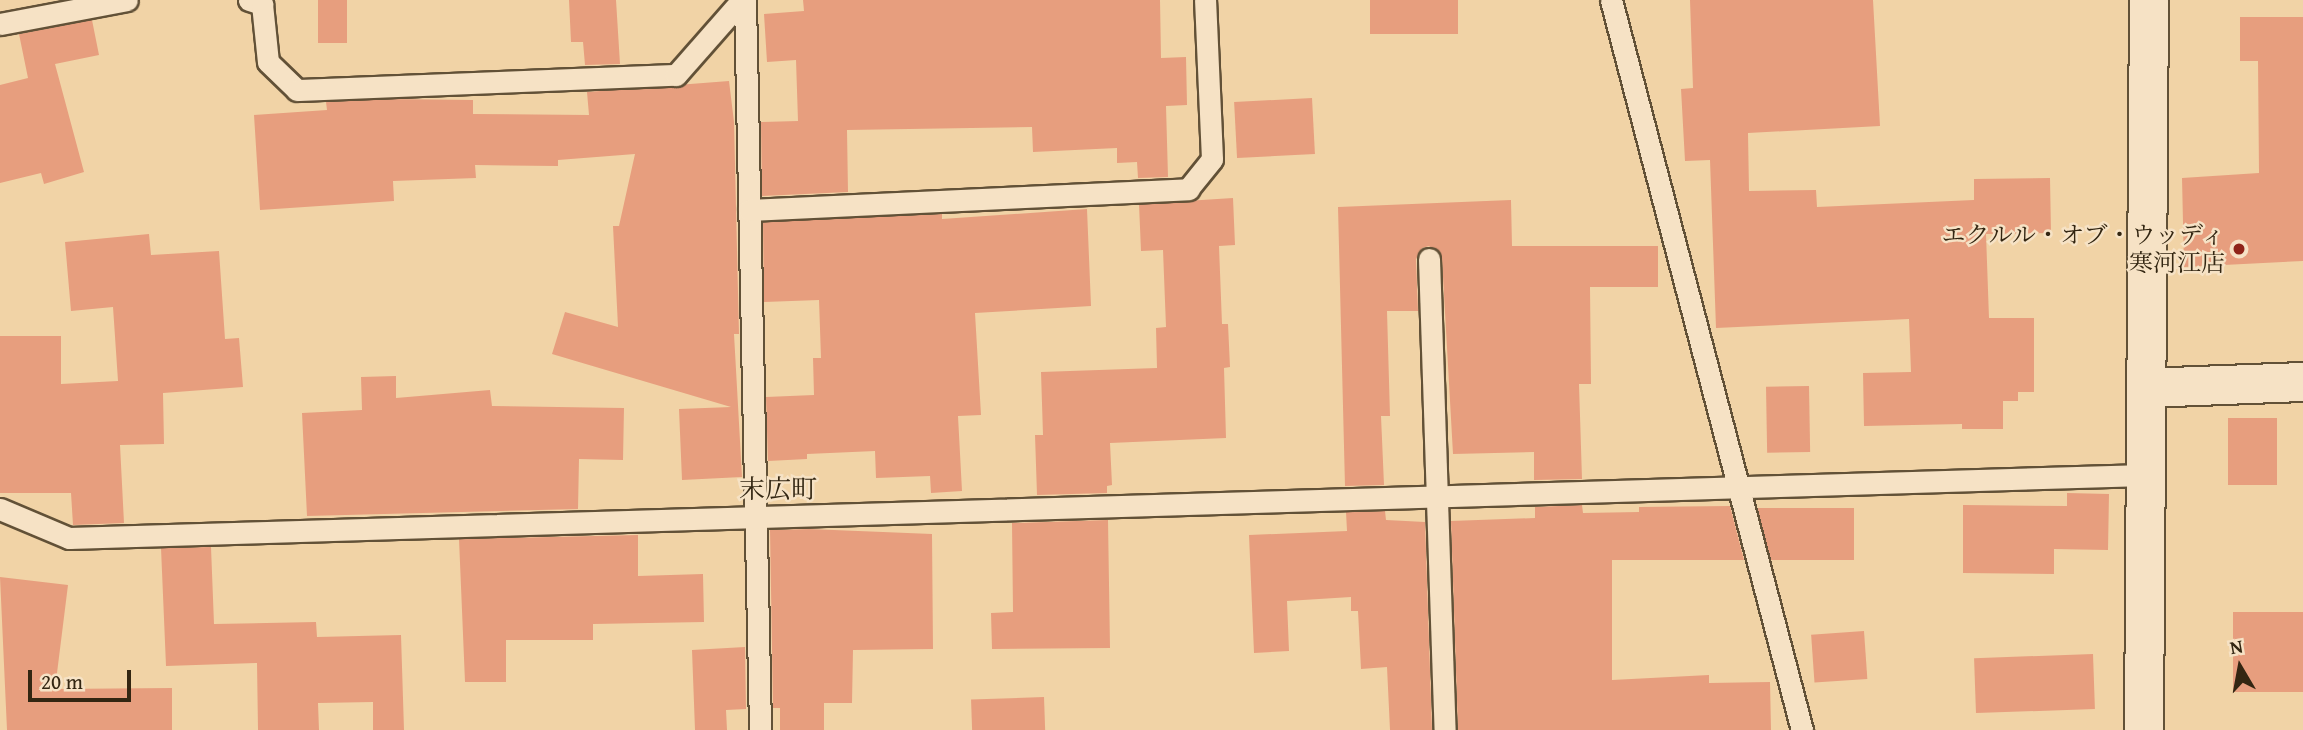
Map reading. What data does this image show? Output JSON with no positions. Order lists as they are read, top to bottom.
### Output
{
  "districts": ["末広町"],
  "places": ["エクルル・オブ・ウッディ 寒河江店"],
  "scale_bar": "20 m",
  "north": "top"
}
